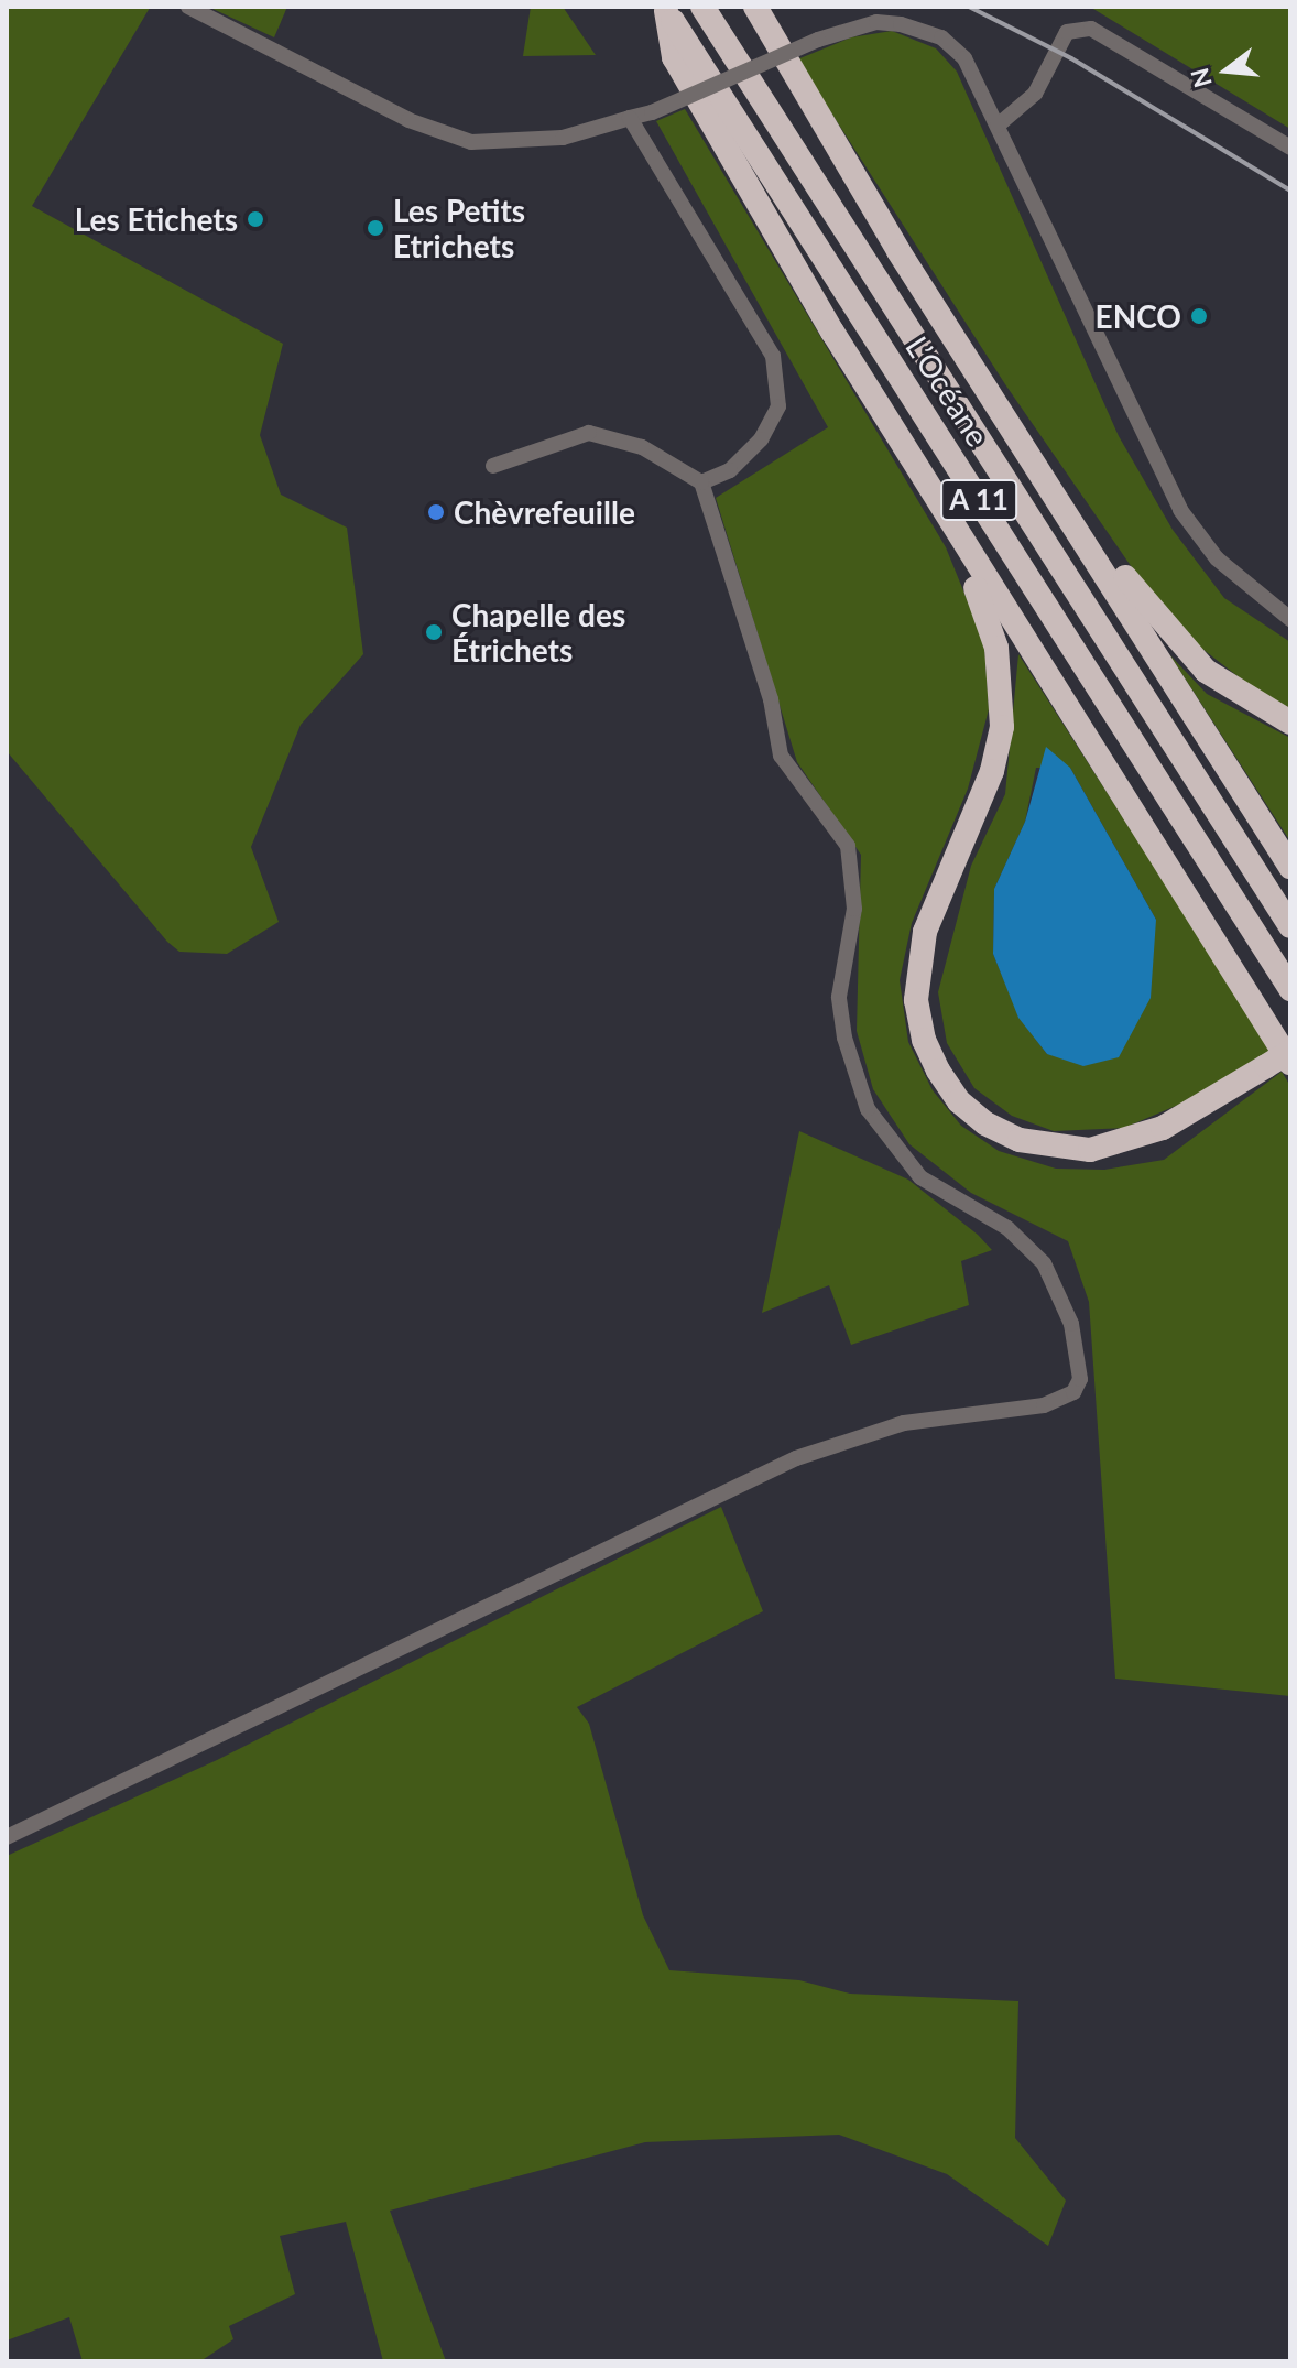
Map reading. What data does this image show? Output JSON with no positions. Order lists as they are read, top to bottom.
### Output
{
  "streets": {
    "highway": ["L’Océane", "A 11"]
  },
  "places": [
    "Les Etichets",
    "Les Petits Etrichets",
    "ENCO",
    "Chèvrefeuille",
    "Chapelle des Étrichets"
  ],
  "north": "left"
}
